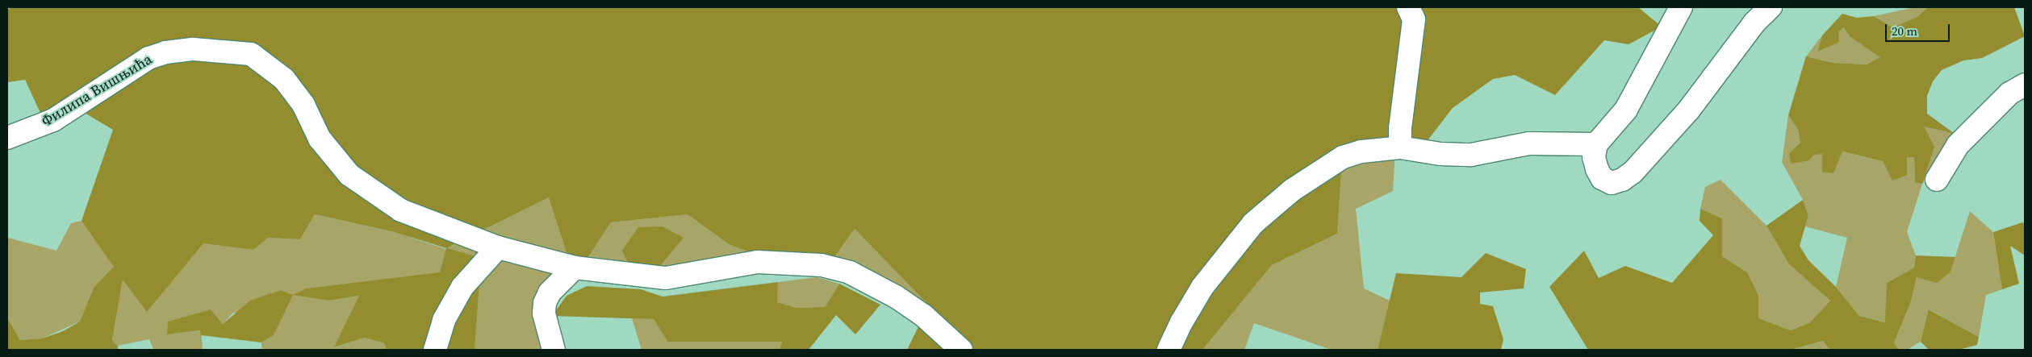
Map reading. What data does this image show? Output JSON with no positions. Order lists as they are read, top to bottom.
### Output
{
  "streets": {
    "street": ["Филипа Вишњића"]
  },
  "scale_bar": "20 m"
}
